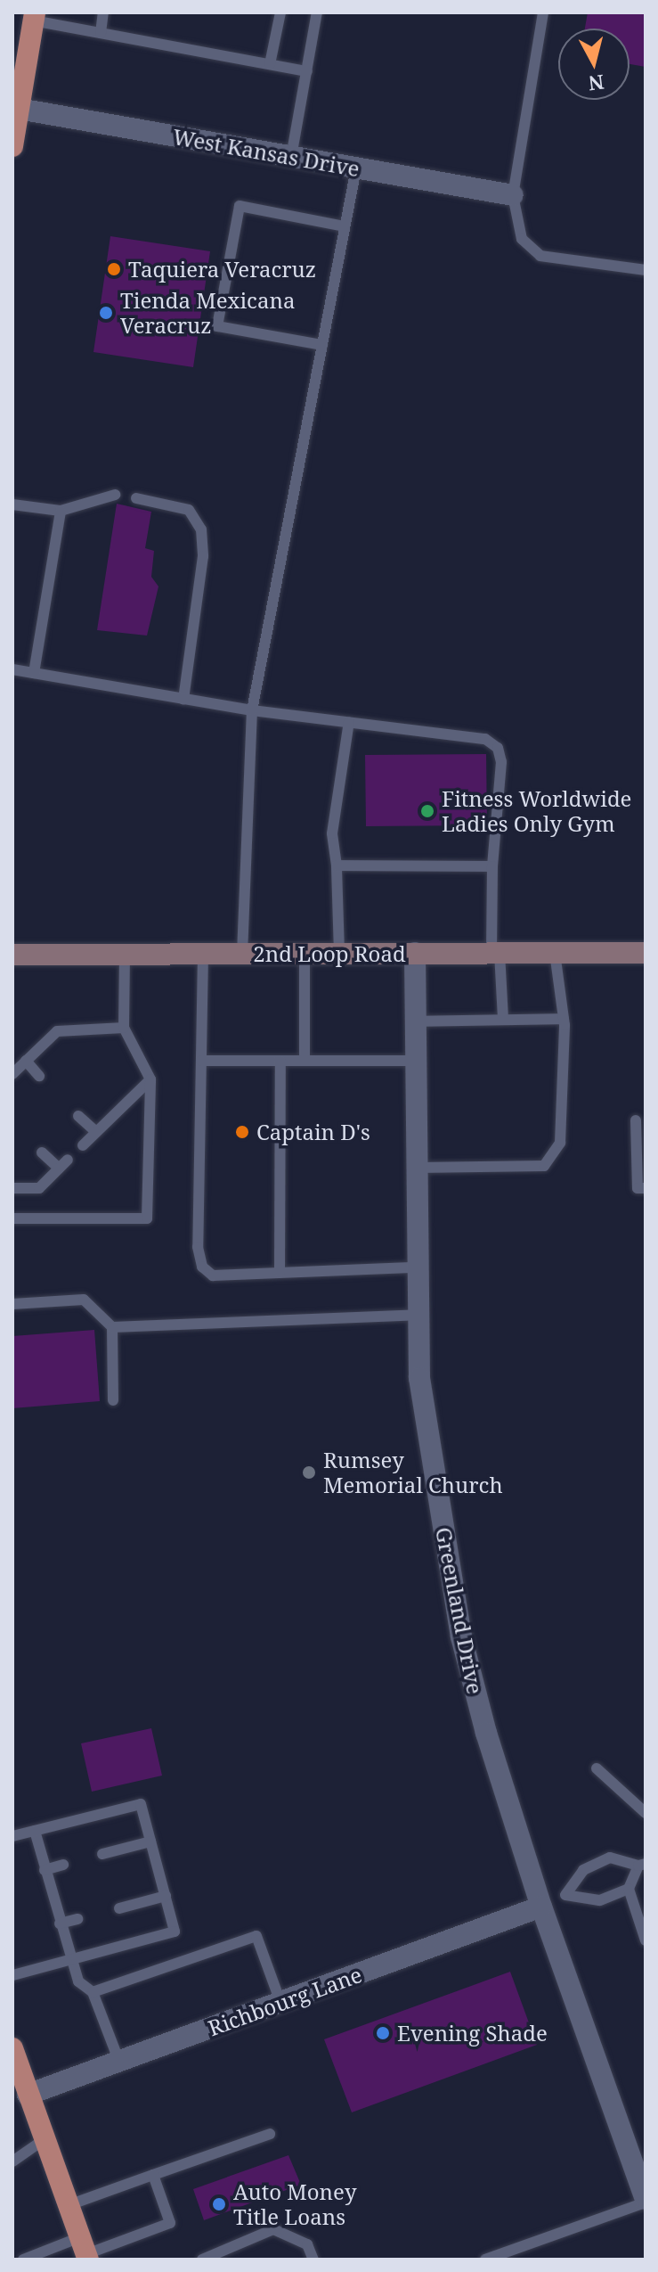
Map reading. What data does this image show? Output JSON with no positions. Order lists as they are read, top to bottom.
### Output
{
  "streets": {
    "main road": ["2nd Loop Road"],
    "street": ["West Kansas Drive", "Greenland Drive", "Richbourg Lane"]
  },
  "crossings": [
    ["2nd Loop Road", "Greenland Drive"],
    ["Greenland Drive", "Richbourg Lane"]
  ],
  "places": [
    "Taquiera Veracruz",
    "Tienda Mexicana Veracruz",
    "Fitness Worldwide Ladies Only Gym",
    "Captain D's",
    "Rumsey Memorial Church",
    "Evening Shade",
    "Auto Money Title Loans"
  ],
  "north": "bottom"
}
